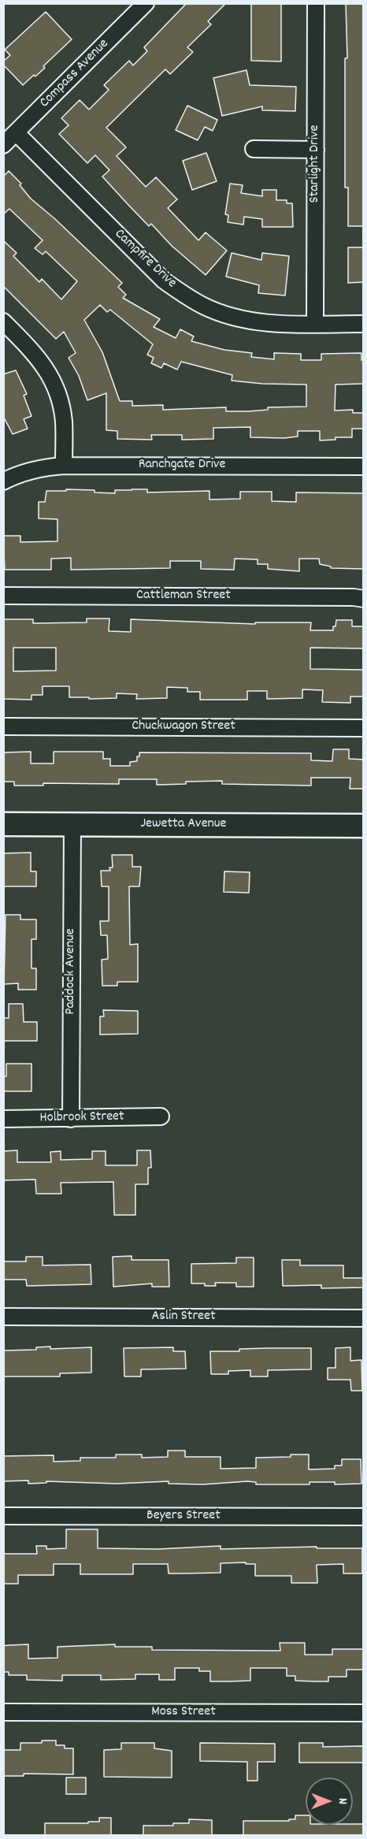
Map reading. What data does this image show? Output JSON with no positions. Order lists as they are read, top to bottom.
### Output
{
  "streets": {
    "street": [
      "Compass Avenue",
      "Starlight Drive",
      "Campfire Drive",
      "Ranchgate Drive",
      "Cattleman Street",
      "Chuckwagon Street",
      "Jewetta Avenue",
      "Paddock Avenue",
      "Holbrook Street",
      "Aslin Street",
      "Beyers Street",
      "Moss Street"
    ]
  },
  "crossings": [
    ["Compass Avenue", "Campfire Drive"],
    ["Starlight Drive", "Campfire Drive"],
    ["Jewetta Avenue", "Paddock Avenue"],
    ["Paddock Avenue", "Holbrook Street"]
  ],
  "north": "right"
}
